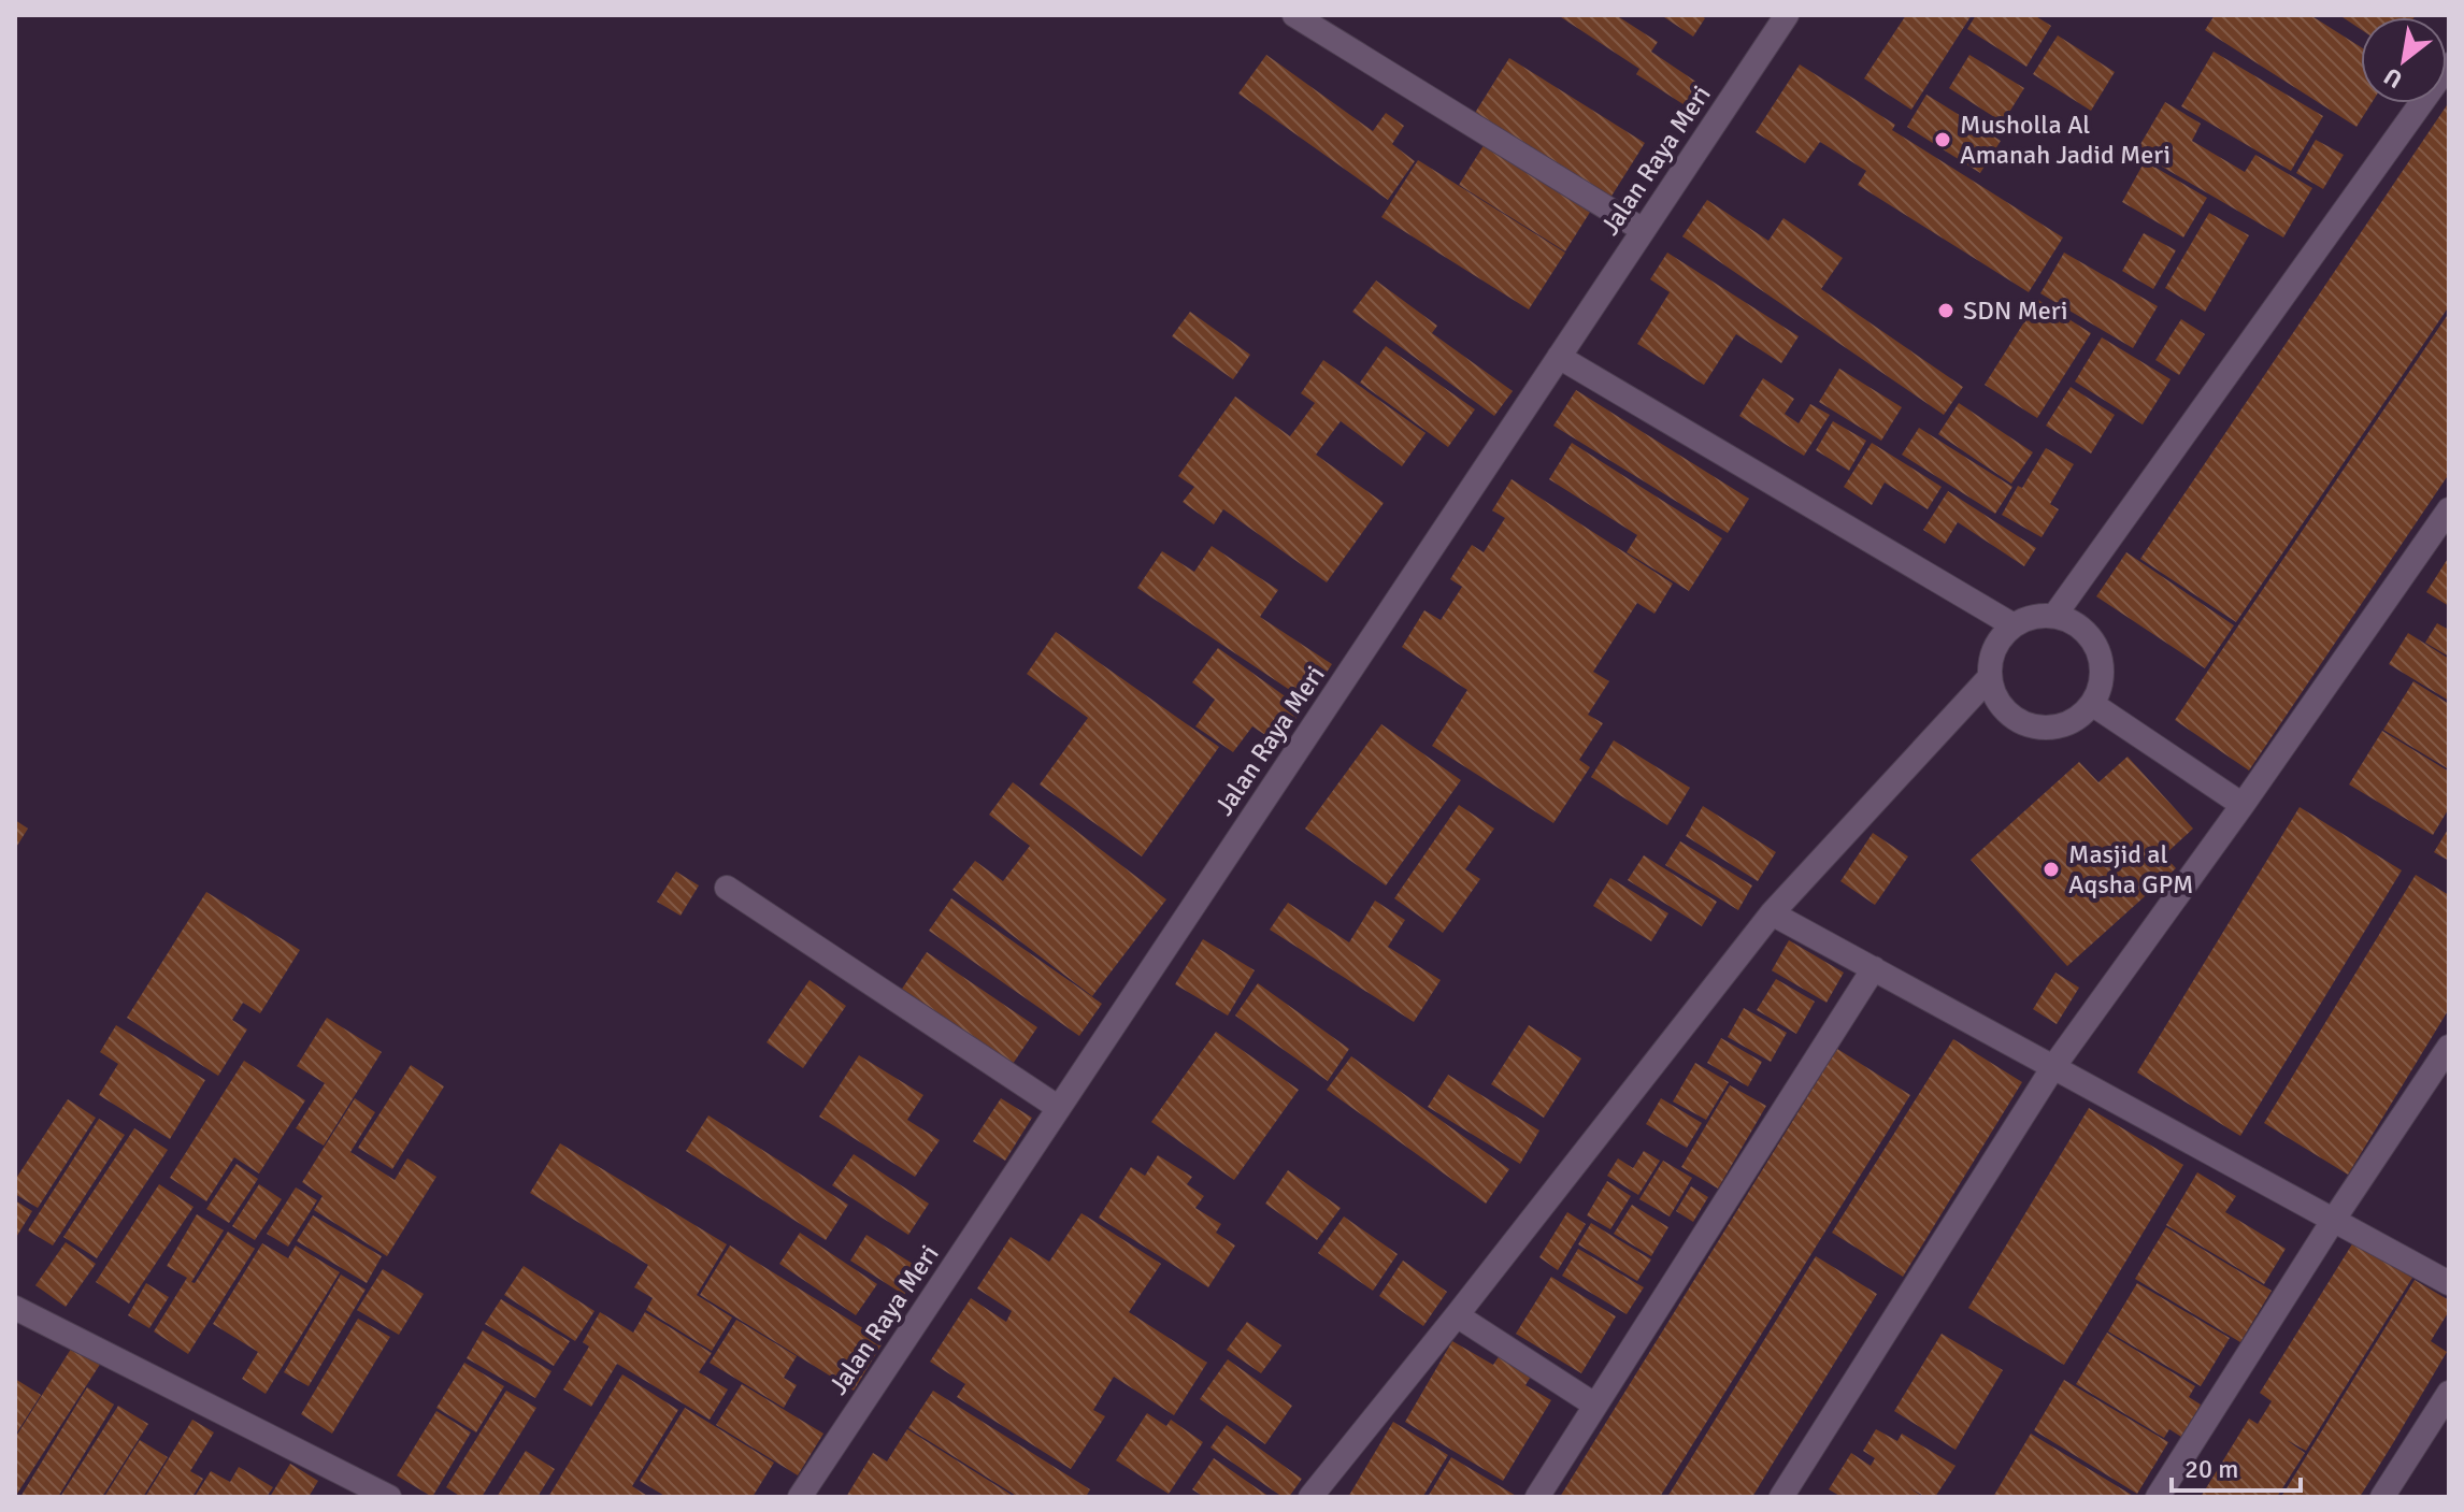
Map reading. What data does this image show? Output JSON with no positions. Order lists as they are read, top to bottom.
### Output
{
  "streets": {
    "street": ["Jalan Raya Meri"]
  },
  "places": ["Musholla Al Amanah Jadid Meri", "SDN Meri", "Masjid al Aqsha GPM"],
  "scale_bar": "20 m",
  "north": "bottom left"
}
